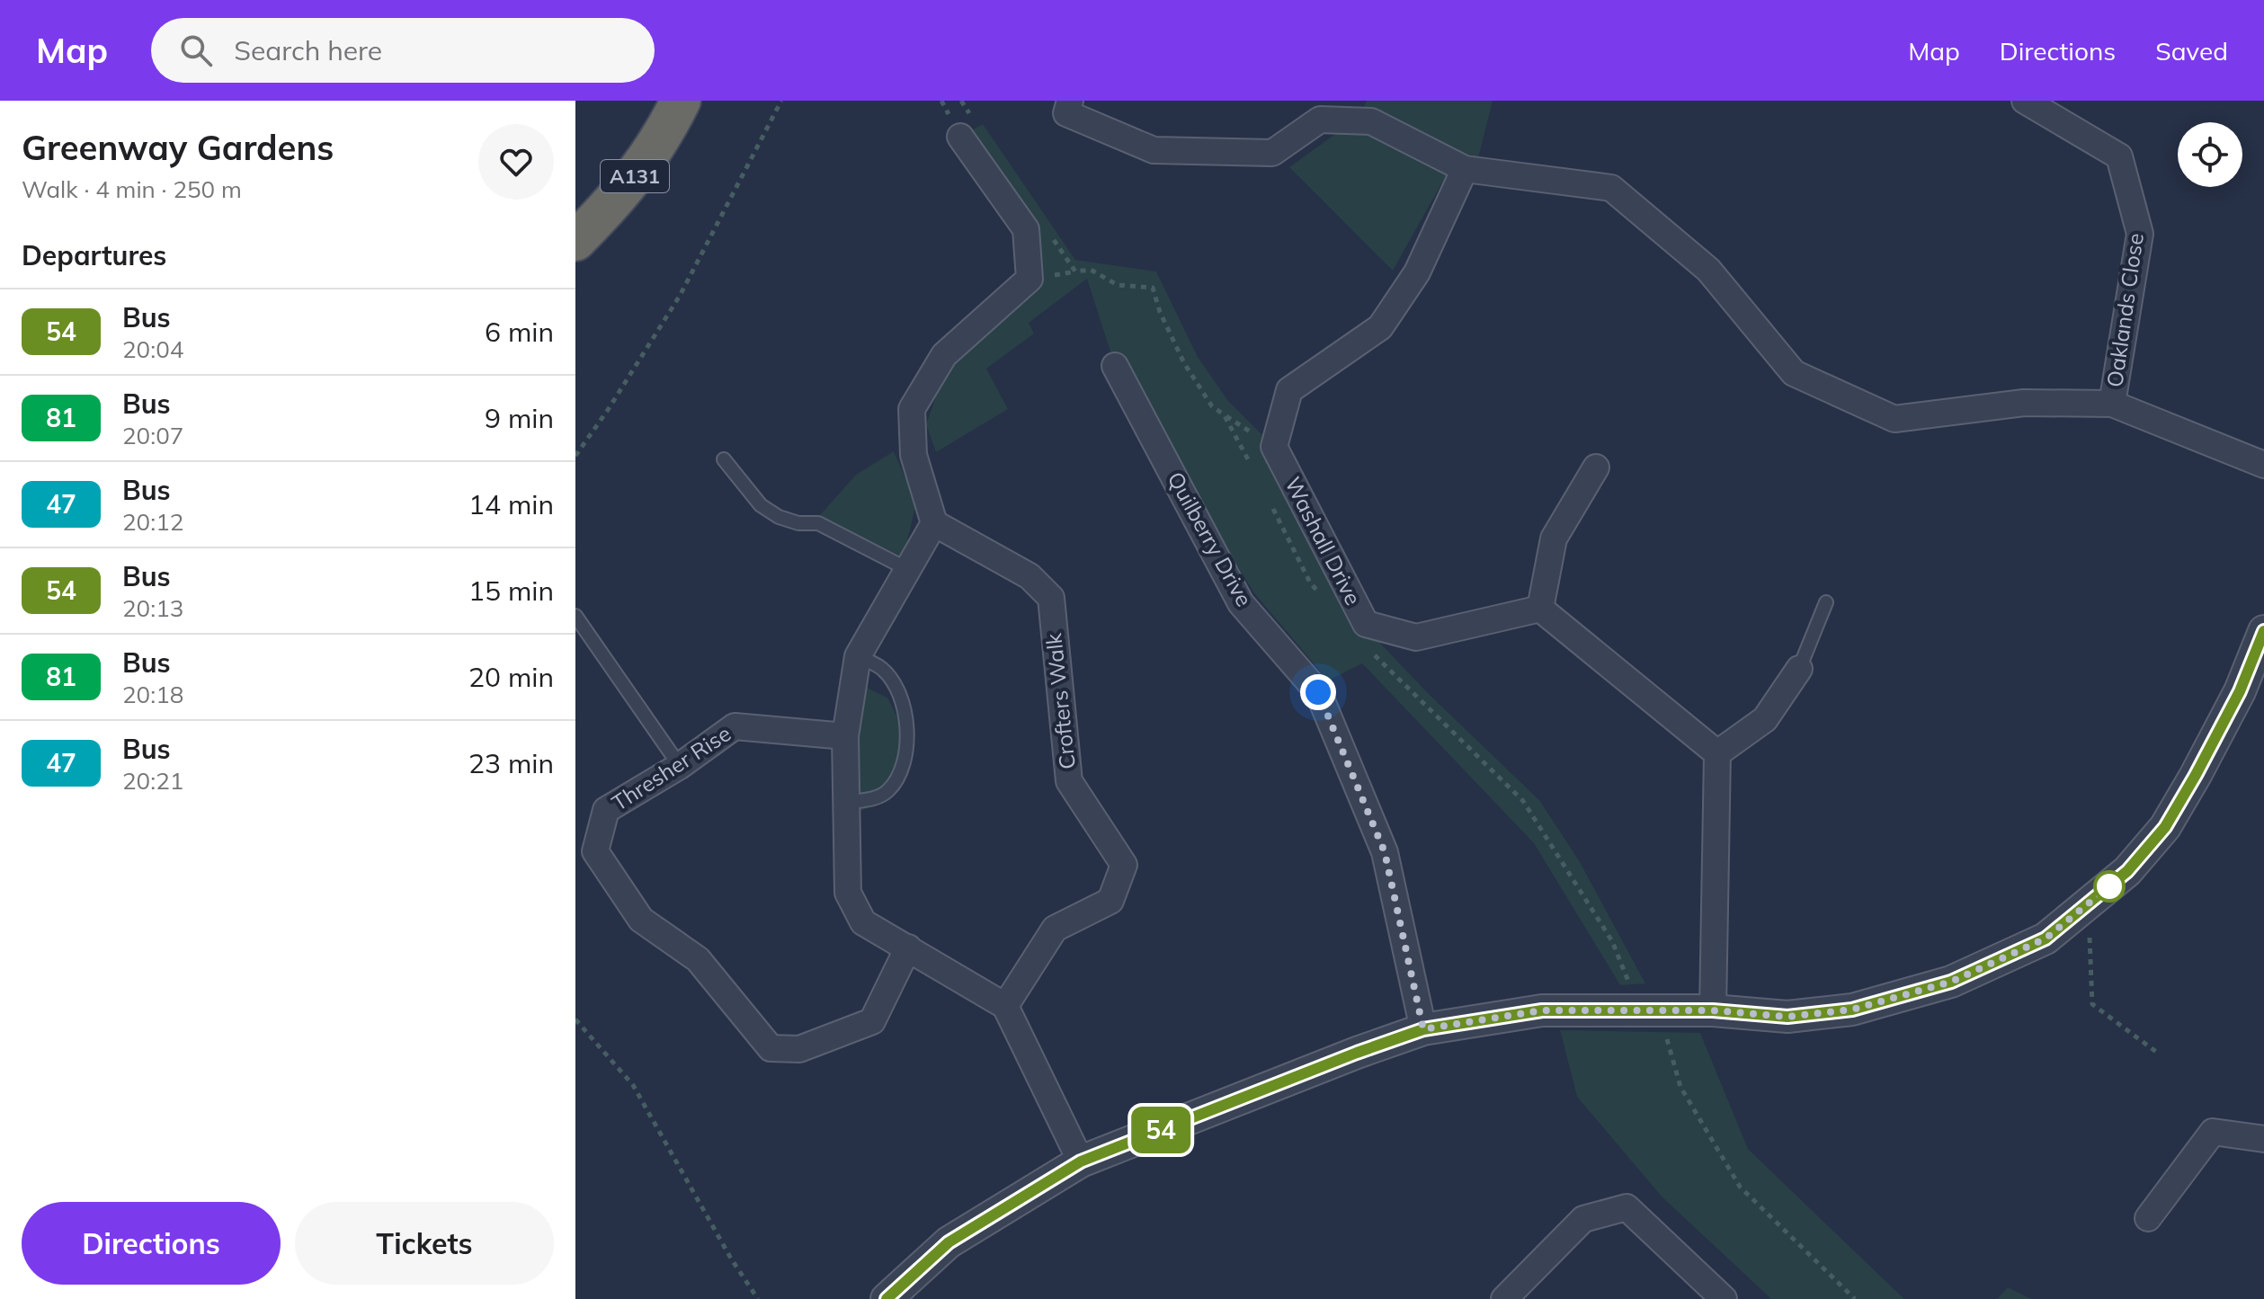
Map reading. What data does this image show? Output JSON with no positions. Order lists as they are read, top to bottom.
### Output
{
  "streets": {
    "highway": ["A131"],
    "street": [
      "Oaklands Close",
      "Quilberry Drive",
      "Washall Drive",
      "Crofters Walk",
      "Thresher Rise"
    ]
  },
  "lines": ["bus line 54"],
  "page": {
    "header": "Map",
    "search": "Search here",
    "nav": ["Map", "Directions", "Saved"],
    "heading": [
      ["Greenway Gardens", "Walk · 4 min · 250 m"],
      "Departures"
    ],
    "on_map": "54",
    "list": [
      {
        "mark": "54",
        "name": "Bus",
        "note": "20:04",
        "value": "6 min"
      },
      {
        "mark": "81",
        "name": "Bus",
        "note": "20:07",
        "value": "9 min"
      },
      {
        "mark": "47",
        "name": "Bus",
        "note": "20:12",
        "value": "14 min"
      },
      {
        "mark": "54",
        "name": "Bus",
        "note": "20:13",
        "value": "15 min"
      },
      {
        "mark": "81",
        "name": "Bus",
        "note": "20:18",
        "value": "20 min"
      },
      {
        "mark": "47",
        "name": "Bus",
        "note": "20:21",
        "value": "23 min"
      }
    ],
    "buttons": ["Directions", "Tickets"]
  }
}
